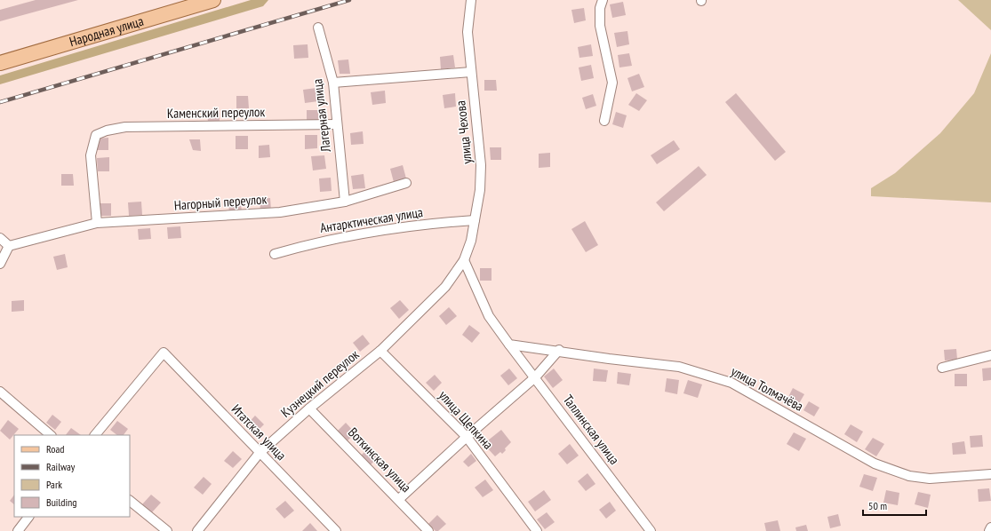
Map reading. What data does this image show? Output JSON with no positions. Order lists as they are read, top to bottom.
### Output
{
  "streets": {
    "main road": ["Народная улица"],
    "street": [
      "Каменский переулок",
      "Лагерная улица",
      "улица Чехова",
      "Нагорный переулок",
      "Антарктическая улица",
      "Кузнецкий переулок",
      "улица Толмачёва",
      "улица Щепкина",
      "Таллинская улица",
      "Итатская улица",
      "Воткинская улица"
    ]
  },
  "crossings": [
    ["Каменский переулок", "Лагерная улица"],
    ["Каменский переулок", "Нагорный переулок"],
    ["Лагерная улица", "Нагорный переулок"],
    ["улица Чехова", "Антарктическая улица"],
    ["улица Чехова", "Кузнецкий переулок"],
    ["Кузнецкий переулок", "улица Щепкина"],
    ["Кузнецкий переулок", "Итатская улица"],
    ["Кузнецкий переулок", "Воткинская улица"],
    ["улица Толмачёва", "Таллинская улица"]
  ],
  "legend": [
    "Road",
    "Railway",
    "Park",
    "Building"
  ],
  "scale_bar": "50 m"
}
